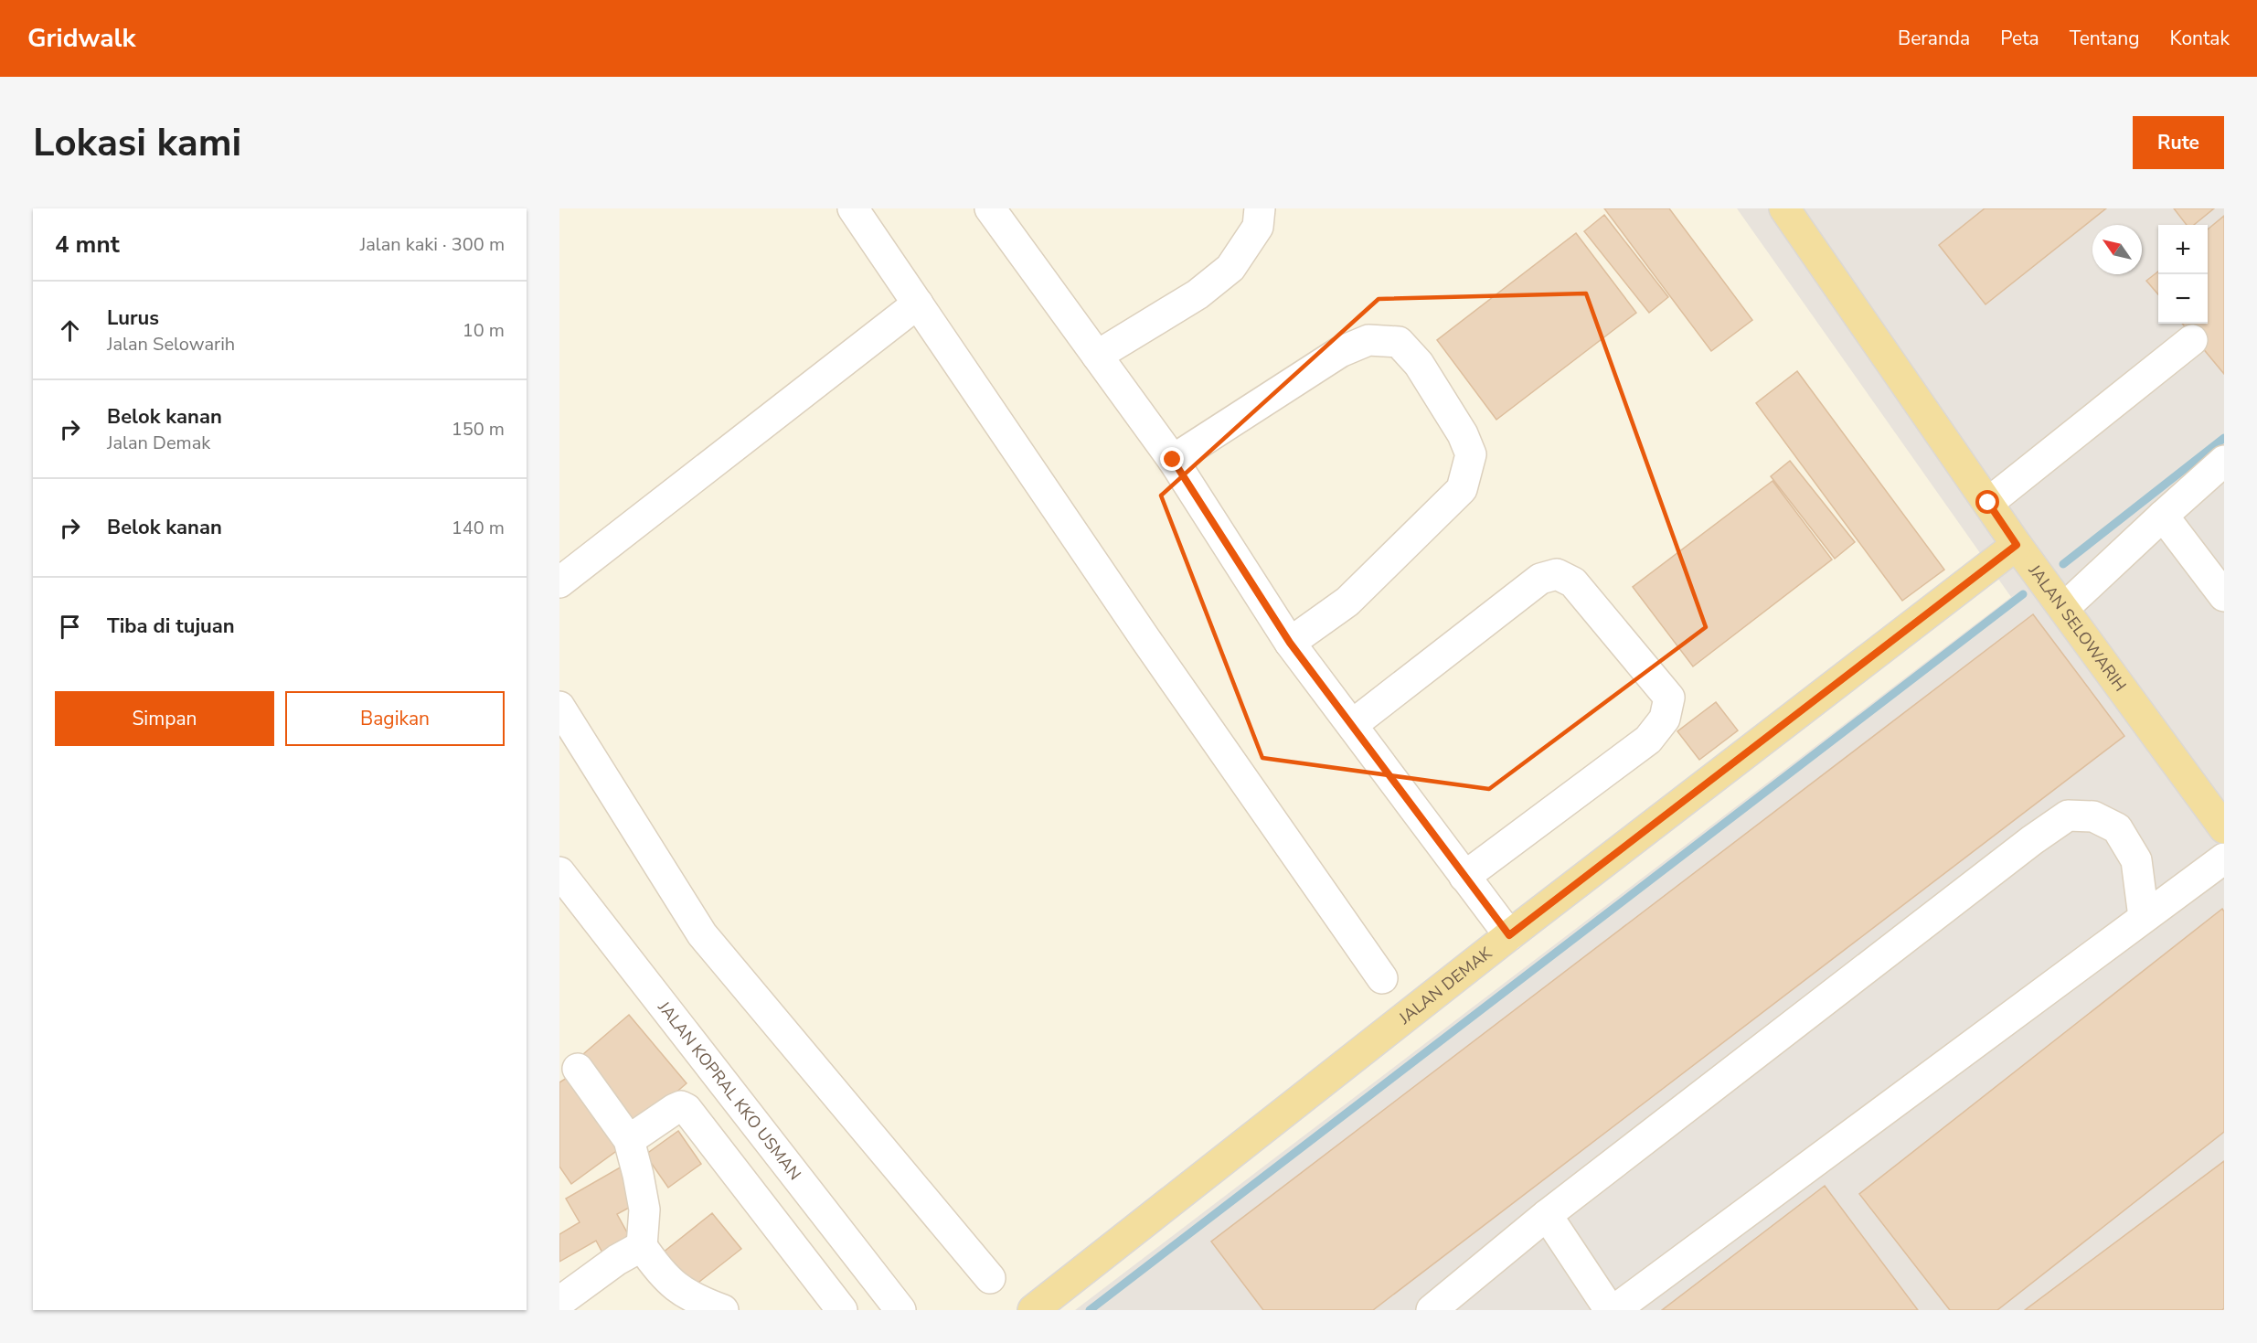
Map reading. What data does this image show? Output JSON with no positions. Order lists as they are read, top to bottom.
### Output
{
  "streets": {
    "main road": ["JALAN SELOWARIH", "JALAN DEMAK"],
    "lane": ["JALAN KOPRAL KKO USMAN"]
  },
  "crossings": [
    ["JALAN SELOWARIH", "JALAN DEMAK"]
  ],
  "north": "top left",
  "page": {
    "header": "Gridwalk",
    "nav": [
      "Beranda",
      "Peta",
      "Tentang",
      "Kontak"
    ],
    "buttons": [
      "Rute",
      ["Simpan", "Bagikan"]
    ],
    "title": "Lokasi kami",
    "heading": ["4 mnt", "Jalan kaki · 300 m"],
    "map_buttons": ["+", "−"],
    "list": [
      ["Lurus", "Jalan Selowarih", "10 m"],
      ["Belok kanan", "Jalan Demak", "150 m"],
      ["Belok kanan", "140 m"],
      "Tiba di tujuan"
    ]
  }
}
